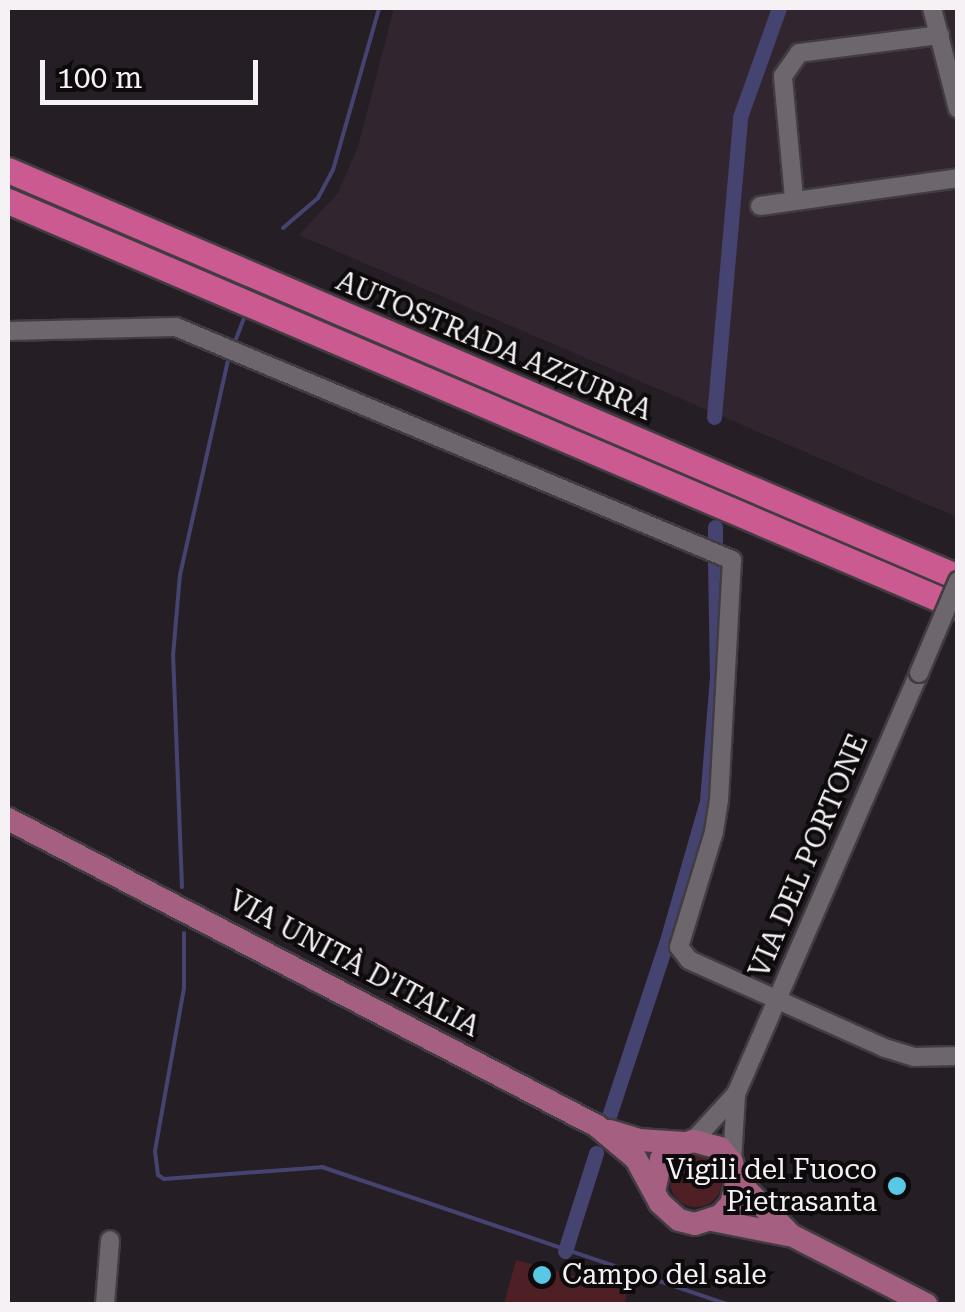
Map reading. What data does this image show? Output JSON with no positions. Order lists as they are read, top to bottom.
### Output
{
  "streets": {
    "highway": ["AUTOSTRADA AZZURRA"],
    "main road": ["VIA UNITÀ D'ITALIA"],
    "street": ["VIA DEL PORTONE"]
  },
  "crossings": [
    ["AUTOSTRADA AZZURRA", "VIA DEL PORTONE"],
    ["VIA DEL PORTONE", "VIA UNITÀ D'ITALIA"]
  ],
  "places": ["Vigili del Fuoco Pietrasanta", "Campo del sale"],
  "scale_bar": "100 m"
}
